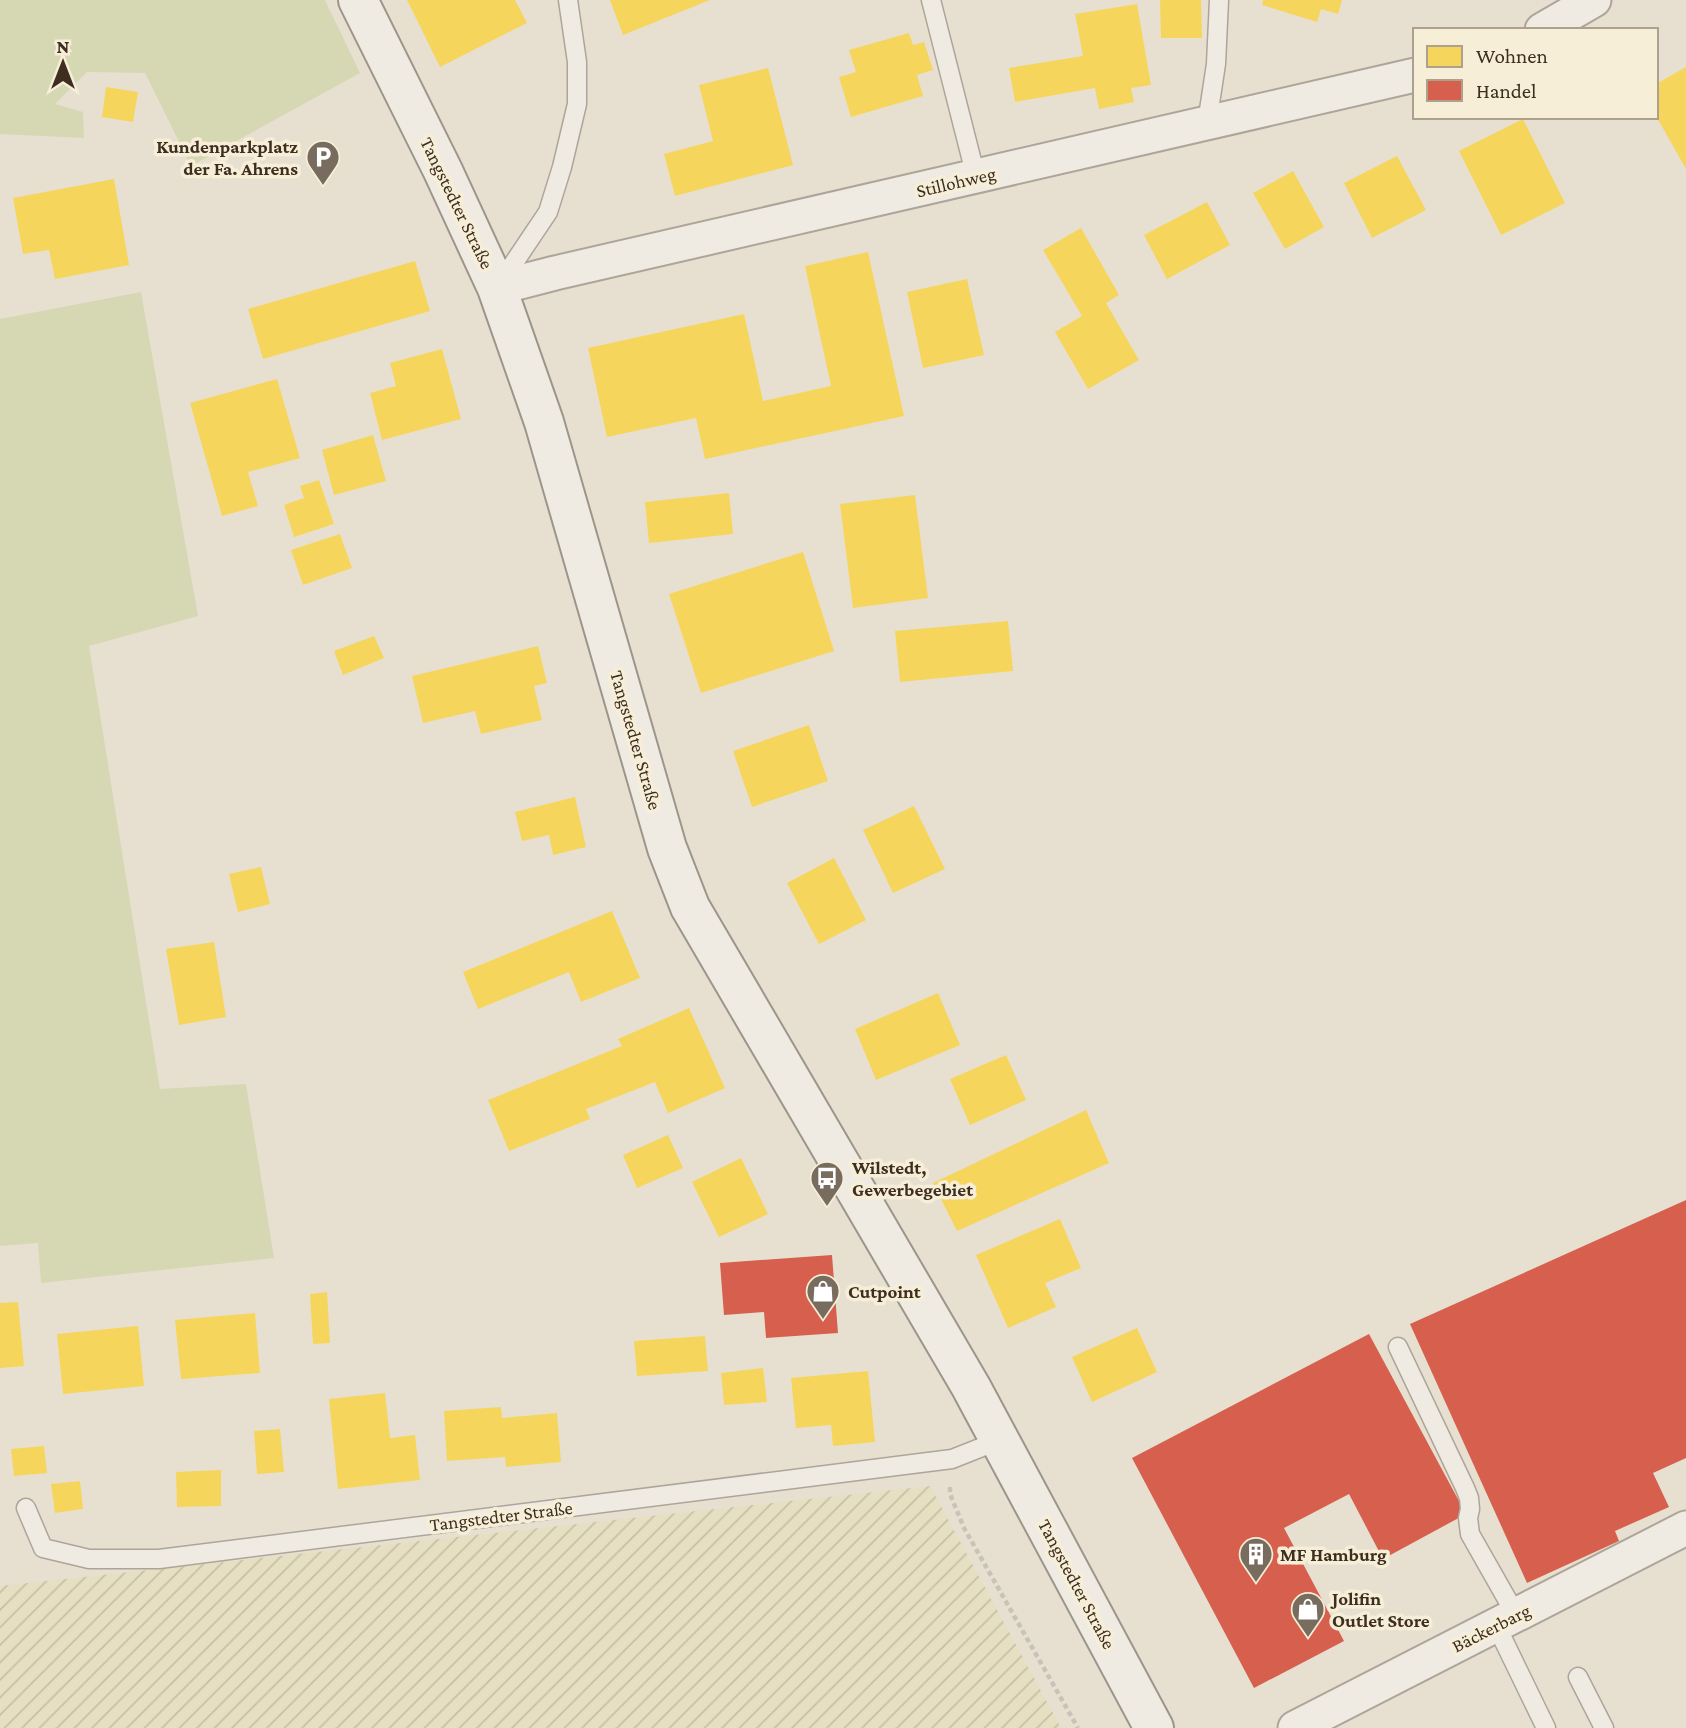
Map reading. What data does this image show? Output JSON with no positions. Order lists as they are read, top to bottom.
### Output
{
  "streets": {
    "street": ["Stillohweg", "Tangstedter Straße", "Bäckerbarg"]
  },
  "crossings": [
    ["Stillohweg", "Tangstedter Straße"]
  ],
  "places": {
    "parking": ["Kundenparkplatz der Fa. Ahrens"],
    "bus stop": ["Wilstedt, Gewerbegebiet"],
    "shop": ["Cutpoint", "Jolifin Outlet Store"],
    "building": ["MF Hamburg"]
  },
  "legend": ["Wohnen", "Handel"],
  "north": "top"
}
